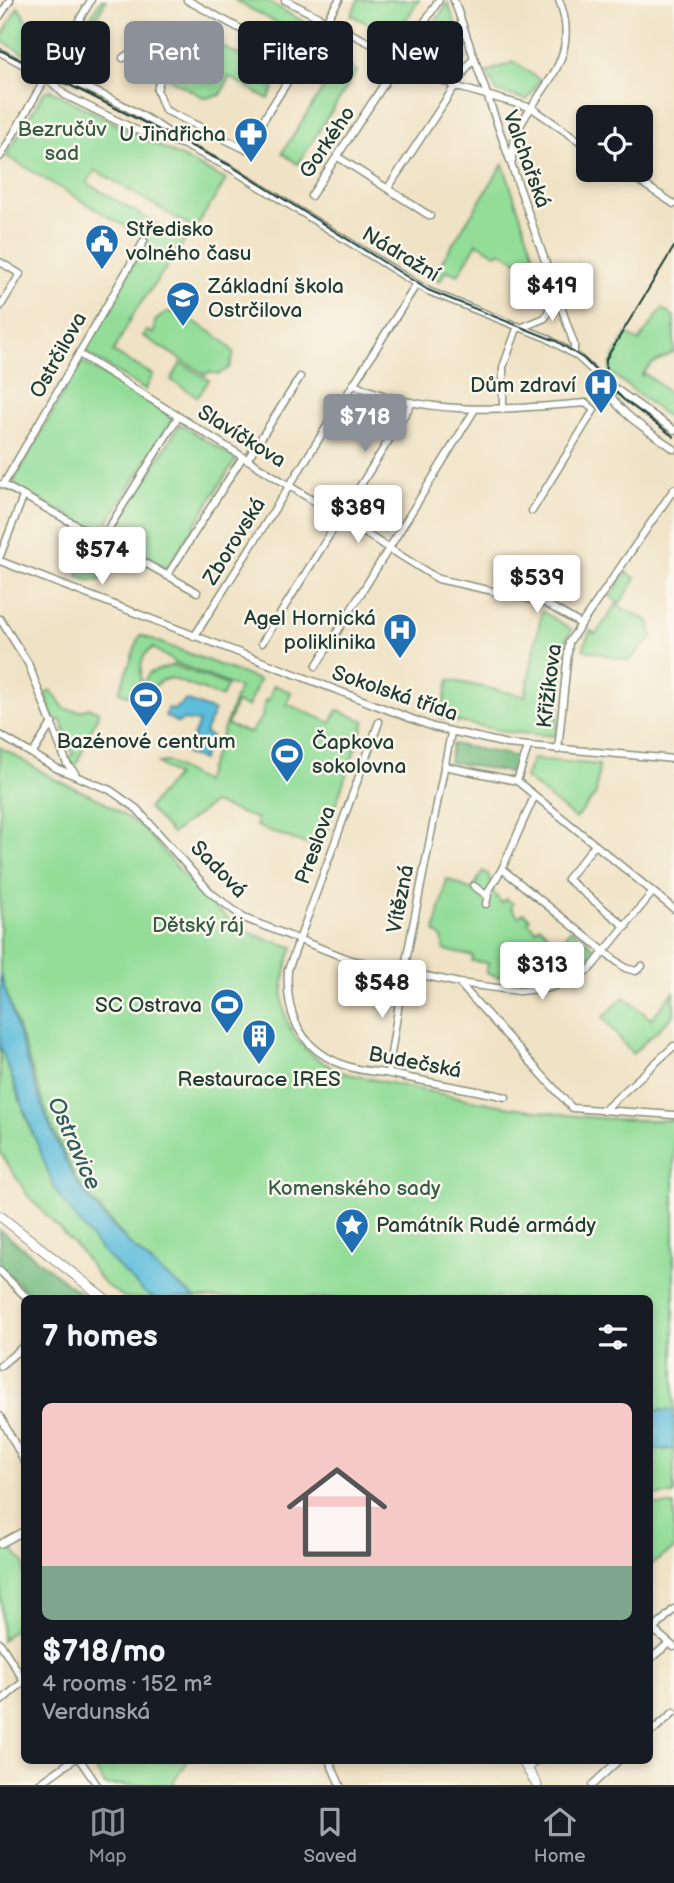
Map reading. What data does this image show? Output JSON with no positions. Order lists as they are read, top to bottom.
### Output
{
  "streets": {
    "street": [
      "Gorkého",
      "Valchařská",
      "Nádražní",
      "Ostrčilova",
      "Slavíčkova",
      "Zborovská",
      "Křižíkova",
      "Sokolská třída",
      "Preslova",
      "Sadová",
      "Vítězná",
      "Budečská"
    ]
  },
  "crossings": [
    ["Valchařská", "Nádražní"],
    ["Nádražní", "Zborovská"],
    ["Ostrčilova", "Slavíčkova"],
    ["Slavíčkova", "Zborovská"],
    ["Slavíčkova", "Křižíkova"],
    ["Zborovská", "Sokolská třída"],
    ["Křižíkova", "Sokolská třída"],
    ["Sokolská třída", "Vítězná"],
    ["Preslova", "Sadová"],
    ["Preslova", "Budečská"],
    ["Sadová", "Vítězná"],
    ["Sadová", "Budečská"],
    ["Vítězná", "Budečská"]
  ],
  "water": ["Ostravice"],
  "parks": ["Bezručův sad", "Dětský ráj", "Komenského sady"],
  "places": {
    "pharmacy": ["U Jindřicha"],
    "public building": ["Středisko volného času"],
    "school or university": ["Základní škola Ostrčilova"],
    "hospital": ["Dům zdraví", "Agel Hornická poliklinika"],
    "sports": ["Bazénové centrum", "Čapkova sokolovna", "SC Ostrava"],
    "building": ["Restaurace IRES"],
    "place": ["Památník Rudé armády"]
  },
  "page": {
    "chip": [
      "Buy",
      "Rent",
      "Filters",
      "New"
    ],
    "price": [
      "$419",
      "$718",
      "$389",
      "$574",
      "$539",
      "$313",
      "$548"
    ],
    "heading": "7 homes",
    "list": [
      {
        "name": "$718/mo",
        "note": "4 rooms · 152 m² · Verdunská"
      }
    ],
    "tabs": ["Map", "Saved", "Home"]
  }
}
